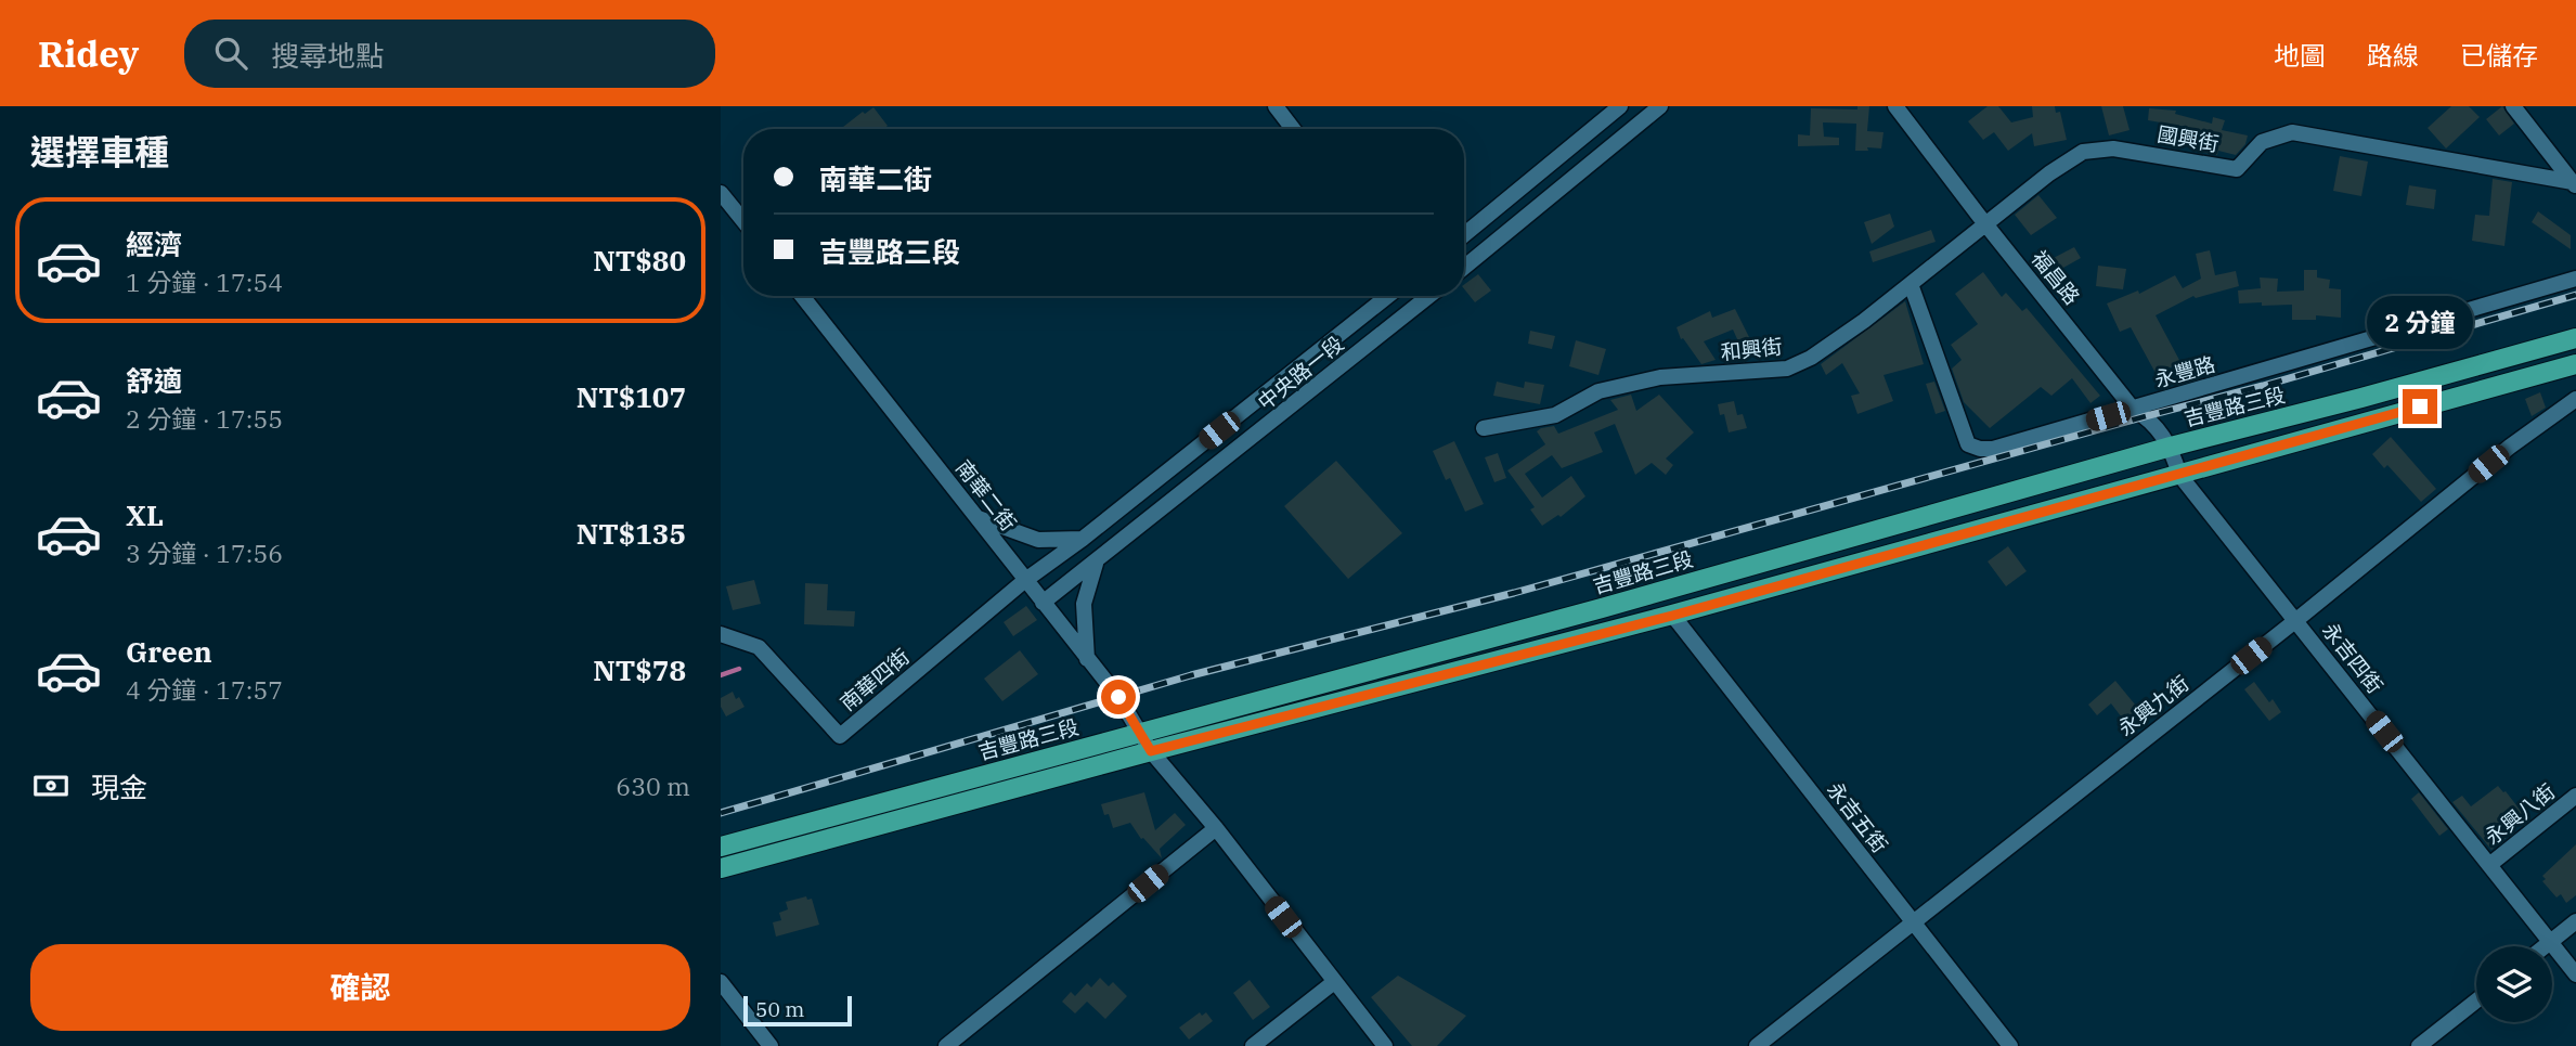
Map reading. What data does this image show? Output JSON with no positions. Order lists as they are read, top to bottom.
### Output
{
  "streets": {
    "main road": ["吉豐路三段"],
    "street": [
      "國興街",
      "福昌路",
      "和興街",
      "永豐路",
      "中央路一段",
      "南華二街",
      "永吉四街",
      "南華四街",
      "永興九街",
      "永興八街",
      "永吉五街"
    ]
  },
  "crossings": [
    ["國興街", "福昌路"],
    ["國興街", "和興街"],
    ["福昌路", "和興街"],
    ["福昌路", "永豐路"],
    ["福昌路", "吉豐路三段"],
    ["福昌路", "永吉四街"],
    ["和興街", "永豐路"],
    ["中央路一段", "南華二街"],
    ["中央路一段", "南華四街"],
    ["吉豐路三段", "南華二街"],
    ["吉豐路三段", "永吉四街"],
    ["吉豐路三段", "永吉五街"],
    ["南華二街", "南華四街"],
    ["永吉四街", "永興九街"],
    ["永吉四街", "永興八街"],
    ["永興九街", "永吉五街"]
  ],
  "scale_bar": "50 m",
  "page": {
    "header": "Ridey",
    "search": "搜尋地點",
    "nav": ["地圖", "路線", "已儲存"],
    "heading": "選擇車種",
    "banner": ["南華二街", "吉豐路三段"],
    "list": [
      {
        "name": "經濟",
        "note": "1 分鐘 · 17:54",
        "value": "NT$80"
      },
      {
        "name": "舒適",
        "note": "2 分鐘 · 17:55",
        "value": "NT$107"
      },
      {
        "name": "XL",
        "note": "3 分鐘 · 17:56",
        "value": "NT$135"
      },
      {
        "name": "Green",
        "note": "4 分鐘 · 17:57",
        "value": "NT$78"
      }
    ],
    "bubble": "2 分鐘",
    "pay": ["現金", "630 m"],
    "buttons": "確認",
    "scale": "50 m"
  }
}
